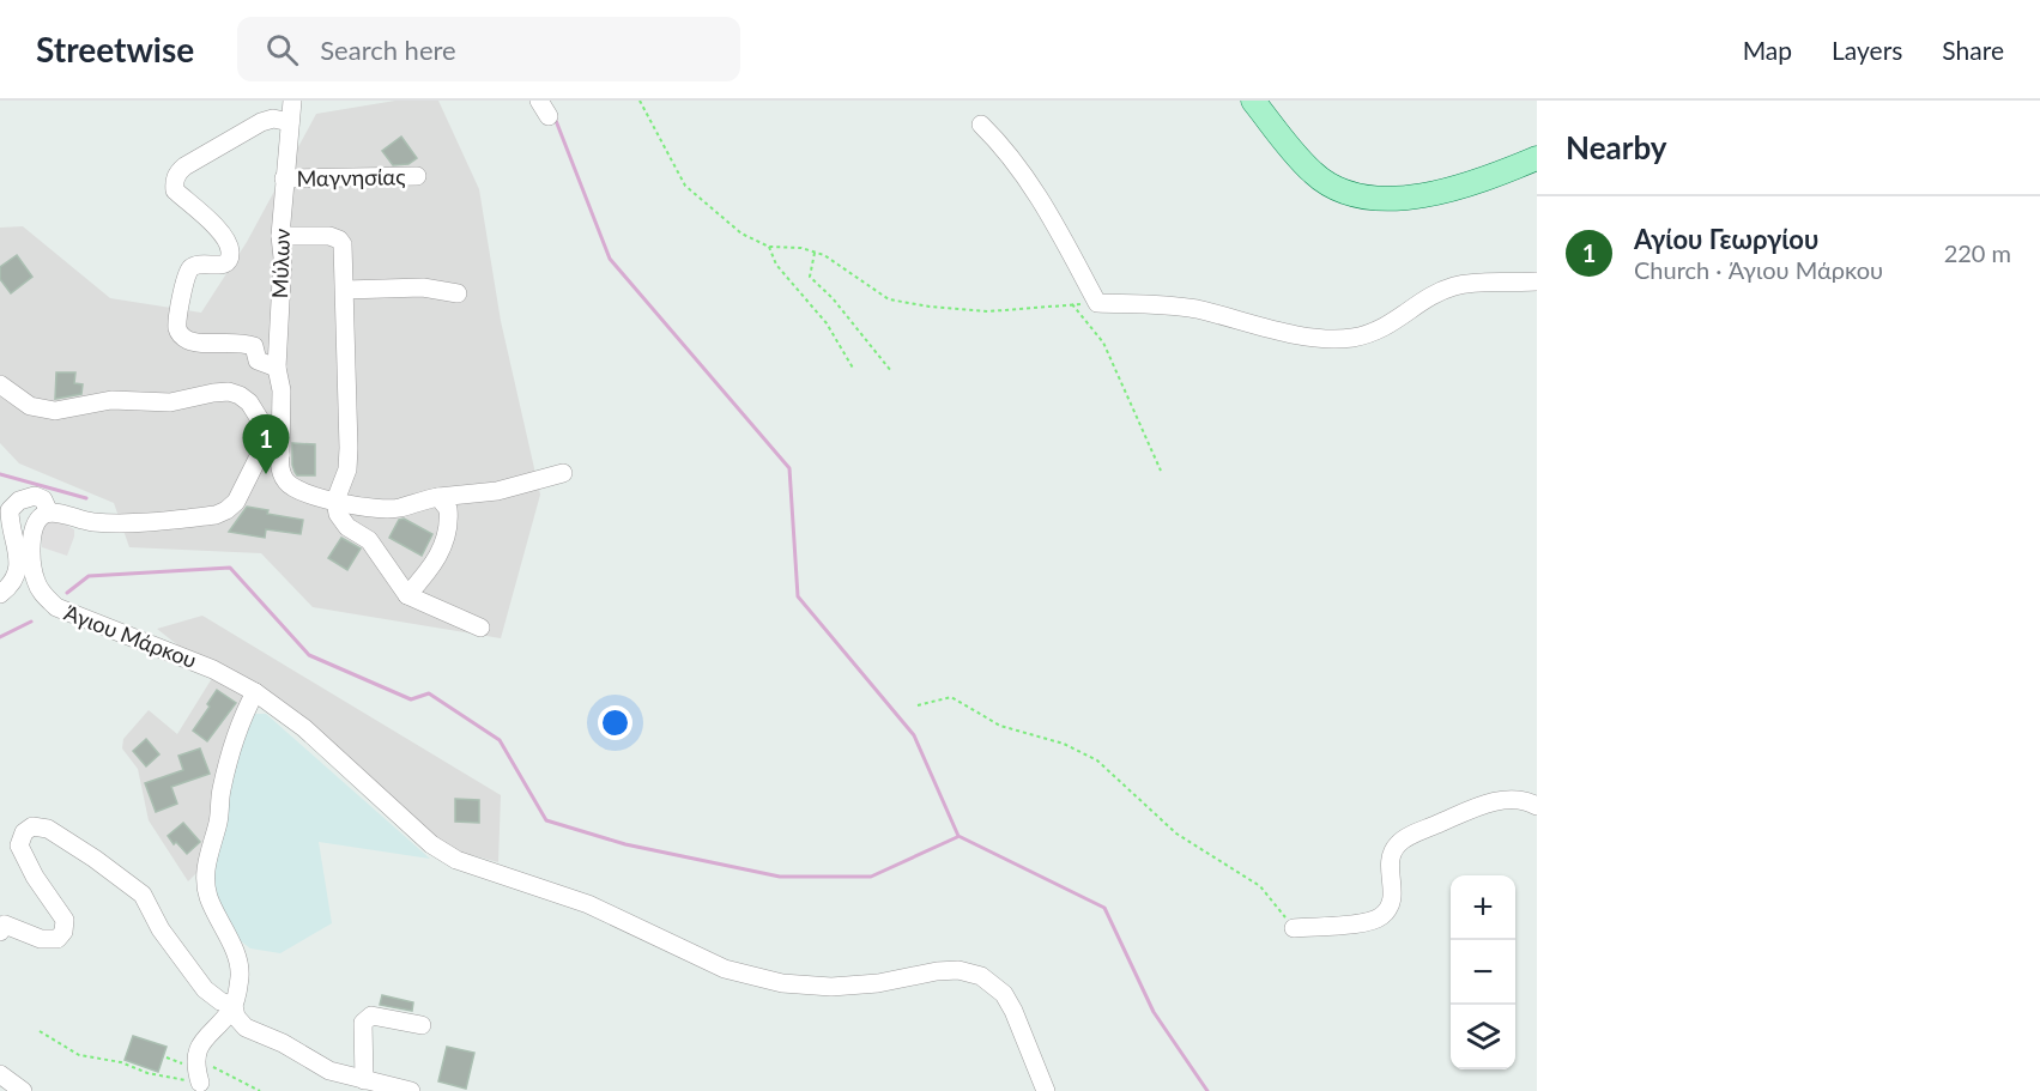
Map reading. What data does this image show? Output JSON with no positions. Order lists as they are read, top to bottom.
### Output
{
  "streets": {
    "street": ["Μαγνησίας", "Μύλων", "Άγιου Μάρκου"]
  },
  "crossings": [
    ["Μαγνησίας", "Μύλων"]
  ],
  "page": {
    "header": "Streetwise",
    "search": "Search here",
    "nav": ["Map", "Layers", "Share"],
    "heading": "Nearby",
    "list": [
      {
        "mark": "1",
        "name": "Αγίου Γεωργίου",
        "note": "Church · Άγιου Μάρκου",
        "value": "220 m"
      }
    ],
    "pins": "1",
    "map_buttons": ["+", "−"]
  }
}
